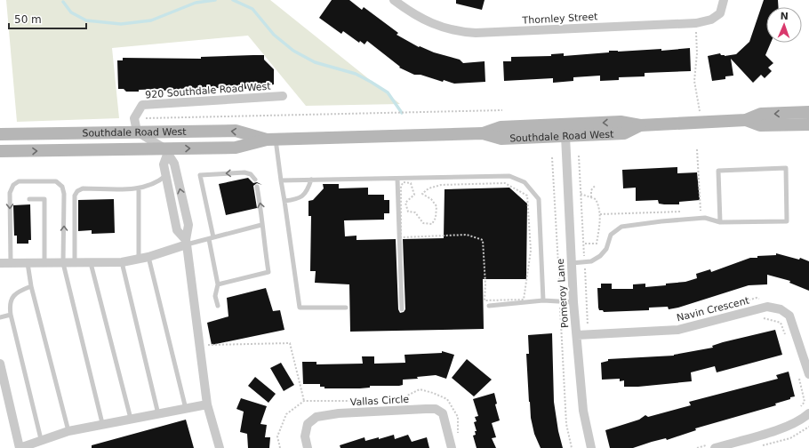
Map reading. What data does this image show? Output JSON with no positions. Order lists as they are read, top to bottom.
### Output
{
  "streets": {
    "main road": ["Southdale Road West"],
    "street": [
      "Thornley Street",
      "920 Southdale Road West",
      "Pomeroy Lane",
      "Navin Crescent",
      "Vallas Circle"
    ]
  },
  "crossings": [
    ["Southdale Road West", "Pomeroy Lane"],
    ["Pomeroy Lane", "Navin Crescent"]
  ],
  "scale_bar": "50 m",
  "north": "top"
}
